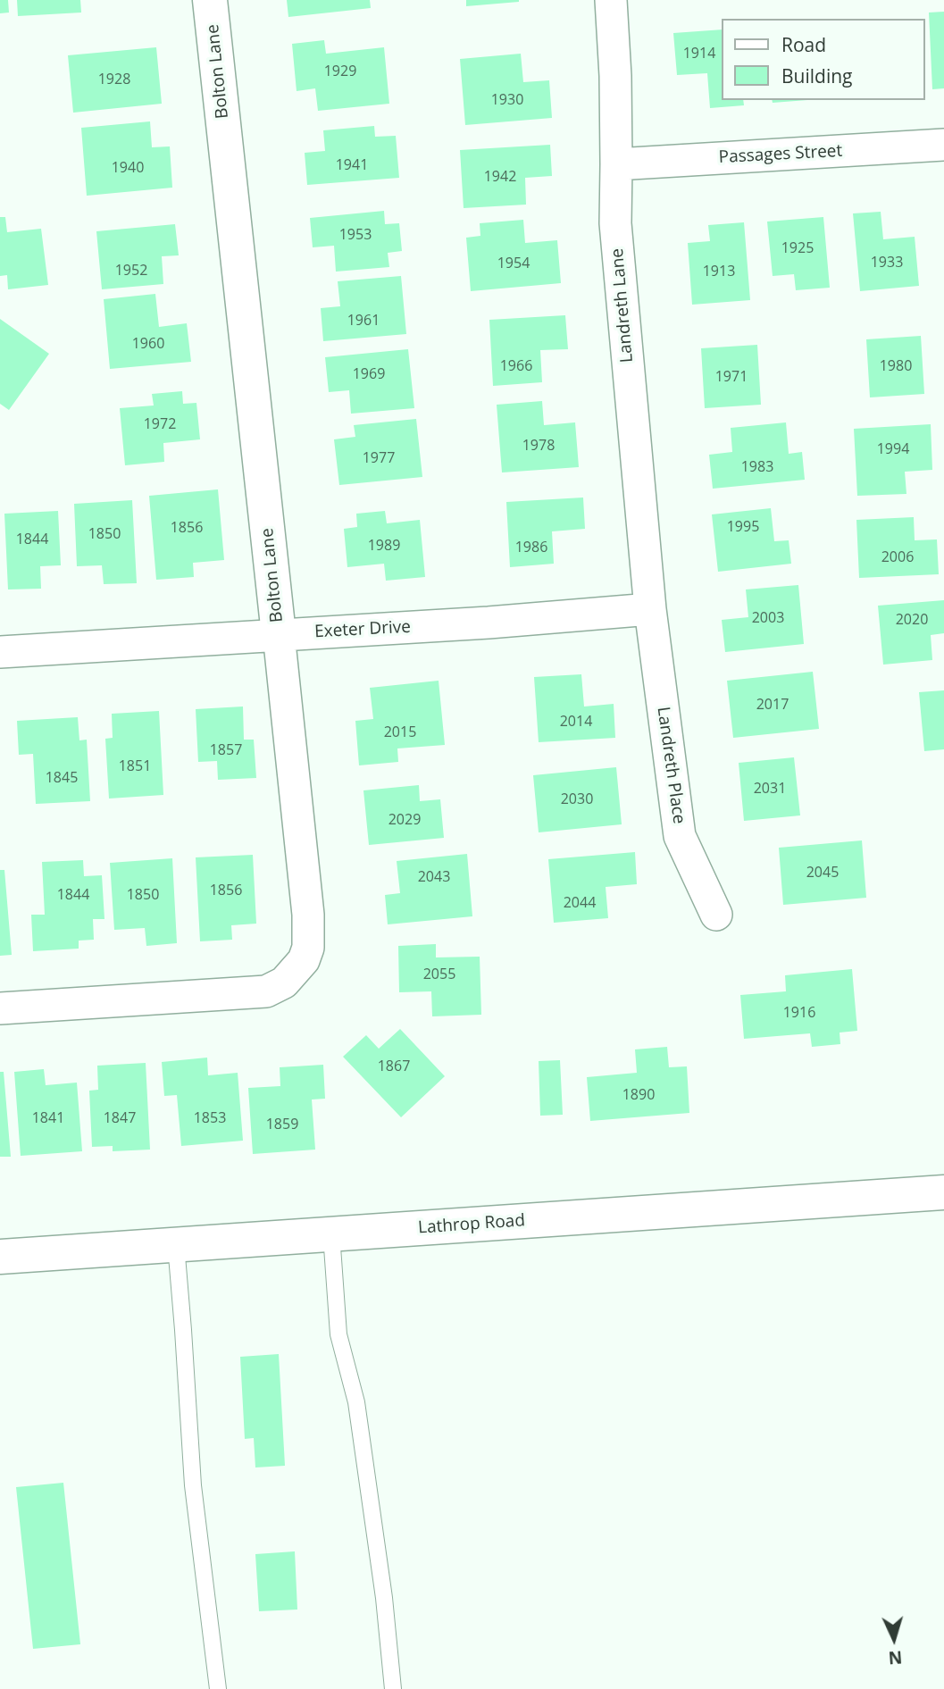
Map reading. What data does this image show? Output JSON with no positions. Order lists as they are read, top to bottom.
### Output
{
  "streets": {
    "main road": ["Bolton Lane", "Lathrop Road"],
    "street": [
      "Passages Street",
      "Landreth Lane",
      "Exeter Drive",
      "Landreth Place"
    ]
  },
  "crossings": [
    ["Bolton Lane", "Exeter Drive"],
    ["Passages Street", "Landreth Lane"],
    ["Landreth Lane", "Exeter Drive"],
    ["Landreth Lane", "Landreth Place"],
    ["Exeter Drive", "Landreth Place"]
  ],
  "house_numbers": [
    "1914",
    "1929",
    "1928",
    "1930",
    "1941",
    "1940",
    "1942",
    "1953",
    "1925",
    "1933",
    "1954",
    "1952",
    "1913",
    "1961",
    "1960",
    "1966",
    "1980",
    "1969",
    "1971",
    "1972",
    "1978",
    "1994",
    "1977",
    "1983",
    "1995",
    "1856",
    "1850",
    "1844",
    "1989",
    "1986",
    "2006",
    "2003",
    "2020",
    "2017",
    "2014",
    "2015",
    "1857",
    "1851",
    "1845",
    "2031",
    "2030",
    "2029",
    "2045",
    "2043",
    "1856",
    "1844",
    "1850",
    "2044",
    "2055",
    "1916",
    "1867",
    "1890",
    "1841",
    "1847",
    "1853",
    "1859"
  ],
  "legend": ["Road", "Building"],
  "north": "bottom"
}
